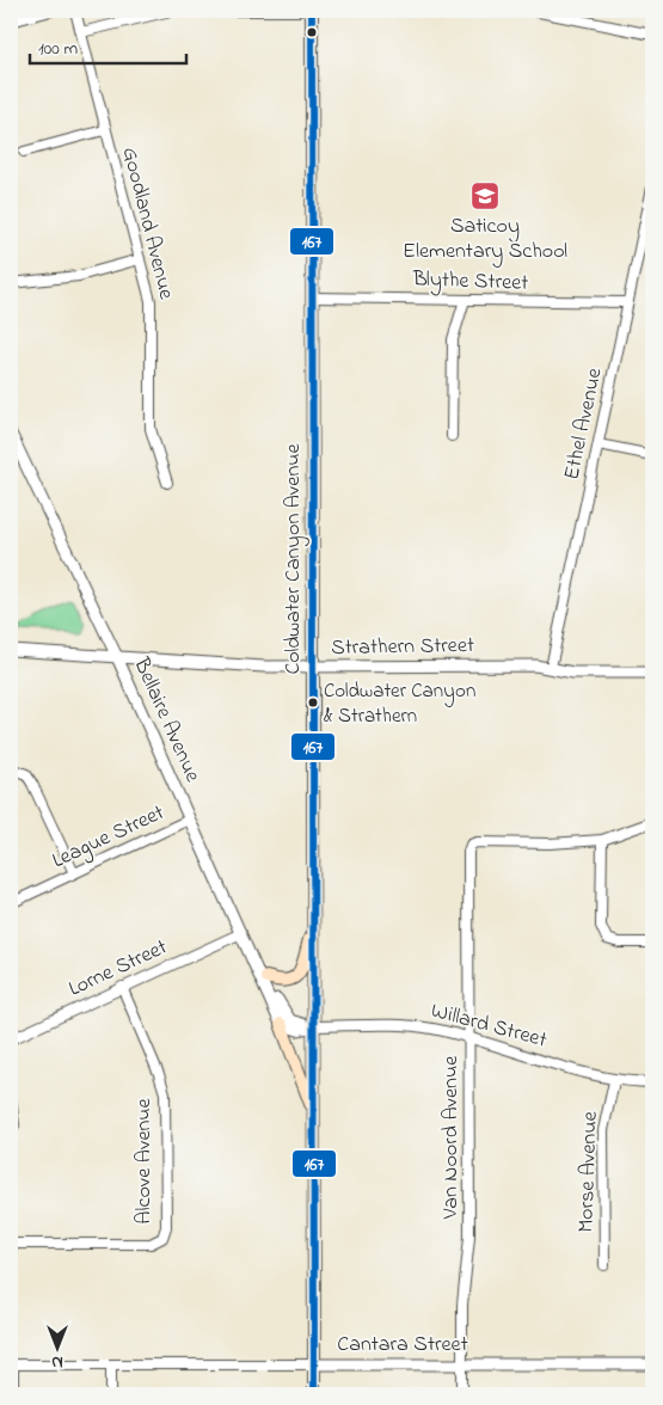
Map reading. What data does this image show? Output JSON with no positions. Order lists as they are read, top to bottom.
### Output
{
  "streets": {
    "main road": ["Coldwater Canyon Avenue"],
    "street": [
      "Goodland Avenue",
      "Blythe Street",
      "Ethel Avenue",
      "Strathern Street",
      "Bellaire Avenue",
      "League Street",
      "Lorne Street",
      "Willard Street",
      "Van Noord Avenue",
      "Alcove Avenue",
      "Morse Avenue",
      "Cantara Street"
    ]
  },
  "crossings": [
    ["Blythe Street", "Ethel Avenue"],
    ["Blythe Street", "Coldwater Canyon Avenue"],
    ["Ethel Avenue", "Strathern Street"],
    ["Coldwater Canyon Avenue", "Strathern Street"],
    ["Coldwater Canyon Avenue", "Willard Street"],
    ["Coldwater Canyon Avenue", "Cantara Street"],
    ["Strathern Street", "Bellaire Avenue"],
    ["Bellaire Avenue", "League Street"],
    ["Bellaire Avenue", "Lorne Street"],
    ["Bellaire Avenue", "Willard Street"],
    ["Lorne Street", "Willard Street"],
    ["Lorne Street", "Alcove Avenue"],
    ["Willard Street", "Van Noord Avenue"],
    ["Willard Street", "Morse Avenue"],
    ["Van Noord Avenue", "Cantara Street"]
  ],
  "places": {
    "school or university": ["Saticoy Elementary School"],
    "other": ["Coldwater Canyon & Strathern"]
  },
  "lines": ["transit line 167"],
  "scale_bar": "100 m",
  "north": "bottom"
}
